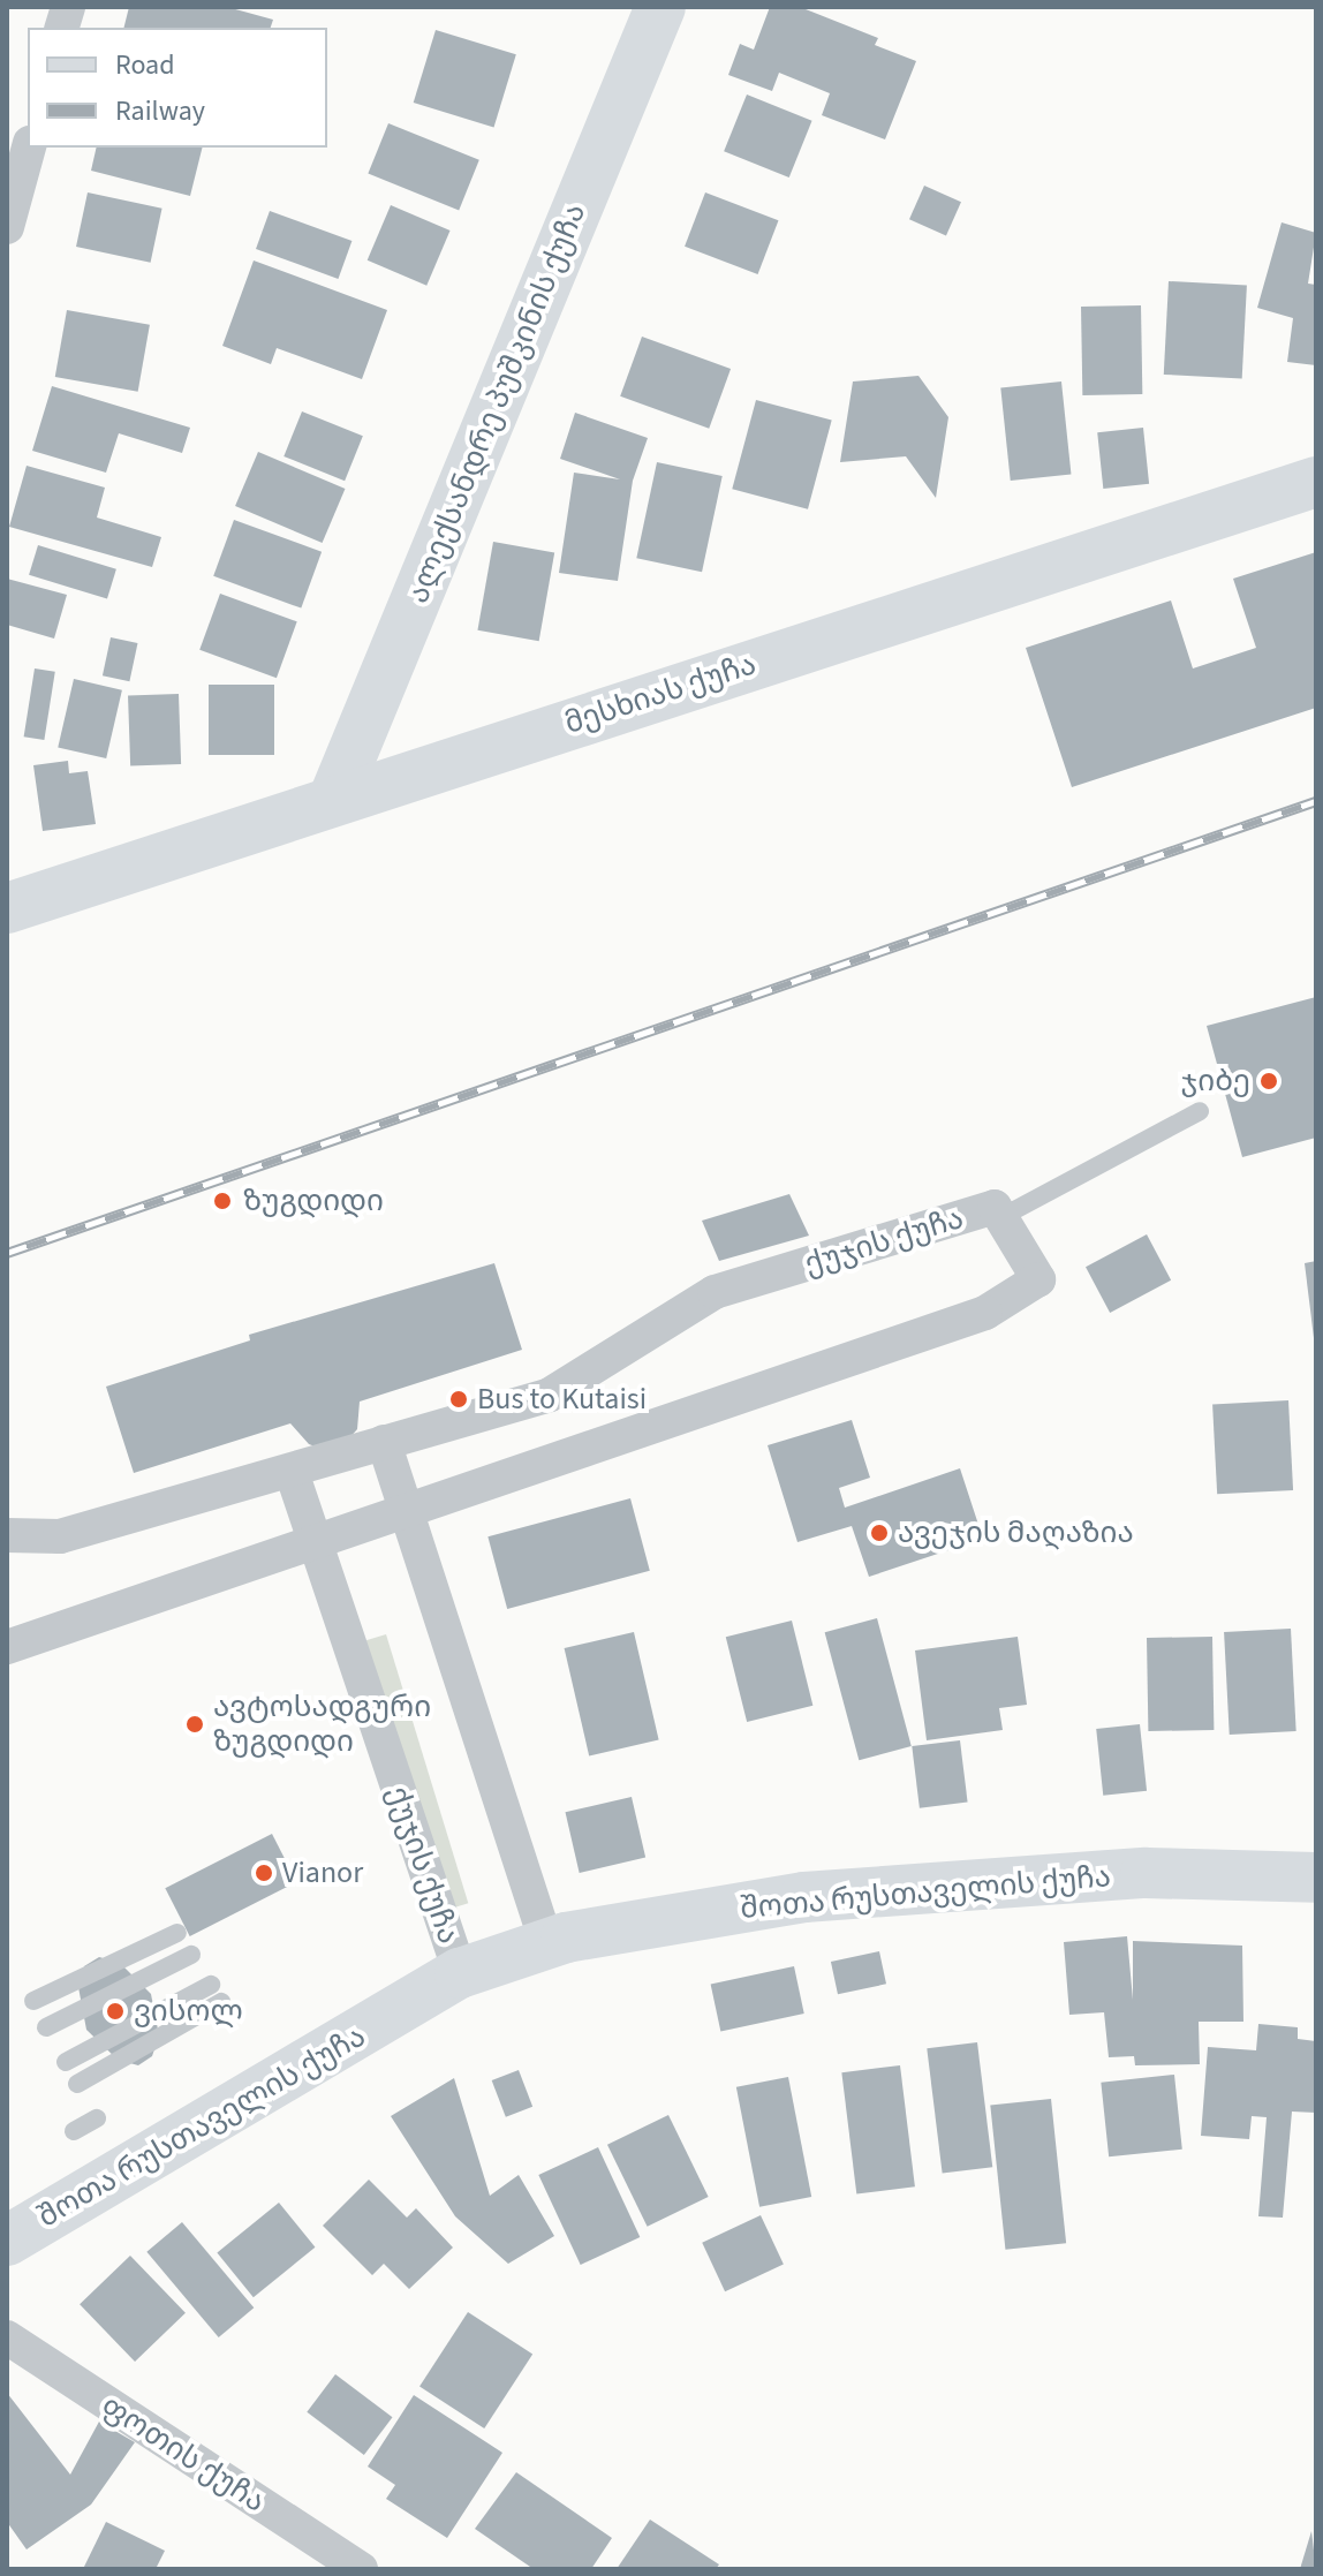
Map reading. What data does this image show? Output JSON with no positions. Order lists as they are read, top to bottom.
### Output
{
  "streets": {
    "street": [
      "ალექსანდრე პუშკინის ქუჩა",
      "მესხიას ქუჩა",
      "ქუჯის ქუჩა",
      "შოთა რუსთაველის ქუჩა",
      "ფოთის ქუჩა"
    ]
  },
  "crossings": [
    ["ალექსანდრე პუშკინის ქუჩა", "მესხიას ქუჩა"],
    ["ქუჯის ქუჩა", "შოთა რუსთაველის ქუჩა"]
  ],
  "places": [
    "ჯიბე",
    "ზუგდიდი",
    "Bus to Kutaisi",
    "ავეჯის მაღაზია",
    "ავტოსადგური ზუგდიდი",
    "Vianor",
    "ვისოლ"
  ],
  "legend": ["Road", "Railway"]
}
